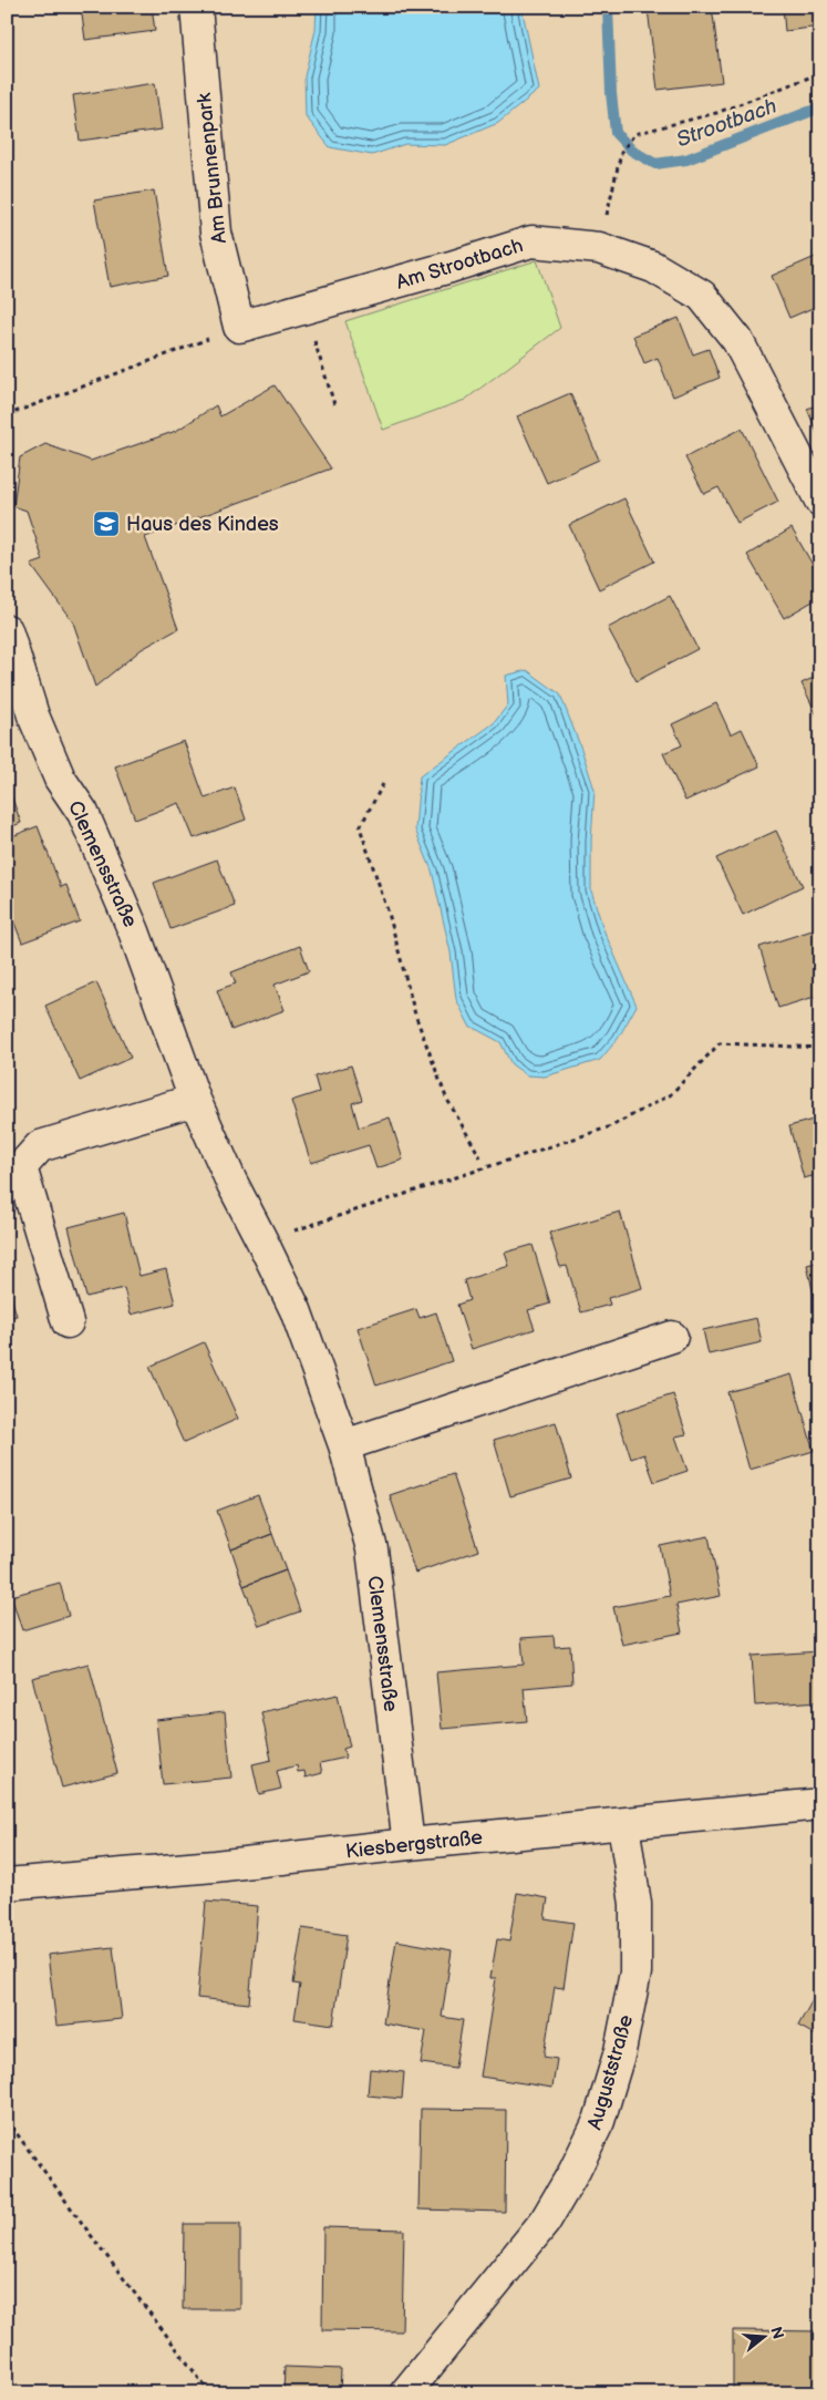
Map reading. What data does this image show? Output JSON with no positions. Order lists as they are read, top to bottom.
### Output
{
  "streets": {
    "street": [
      "Am Brunnenpark",
      "Am Strootbach",
      "Clemensstraße",
      "Kiesbergstraße",
      "Auguststraße"
    ]
  },
  "crossings": [
    ["Am Brunnenpark", "Am Strootbach"],
    ["Clemensstraße", "Kiesbergstraße"],
    ["Kiesbergstraße", "Auguststraße"]
  ],
  "water": ["Strootbach"],
  "places": {
    "school or university": ["Haus des Kindes"]
  },
  "north": "right"
}
